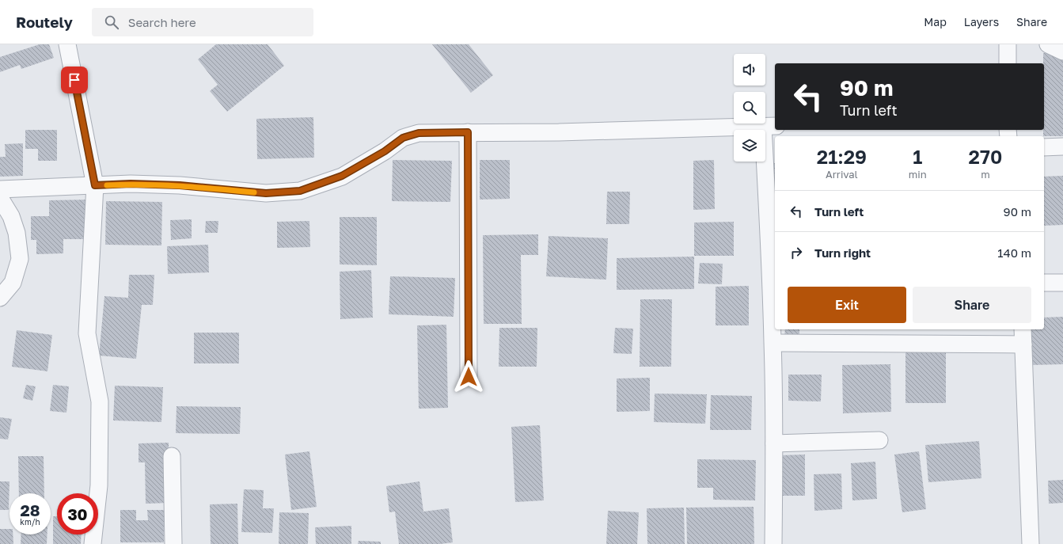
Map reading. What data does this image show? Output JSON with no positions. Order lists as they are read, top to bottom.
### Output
{
  "page": {
    "header": "Routely",
    "search": "Search here",
    "nav": ["Map", "Layers", "Share"],
    "turn": ["90 m", "Turn left"],
    "eta": [
      "21:29",
      "Arrival",
      "1",
      "min",
      "270",
      "m"
    ],
    "list": [
      {
        "name": "Turn left",
        "value": "90 m"
      },
      {
        "name": "Turn right",
        "value": "140 m"
      }
    ],
    "buttons": ["Exit", "Share"],
    "speed": "28 km/h",
    "limit": "30"
  }
}
